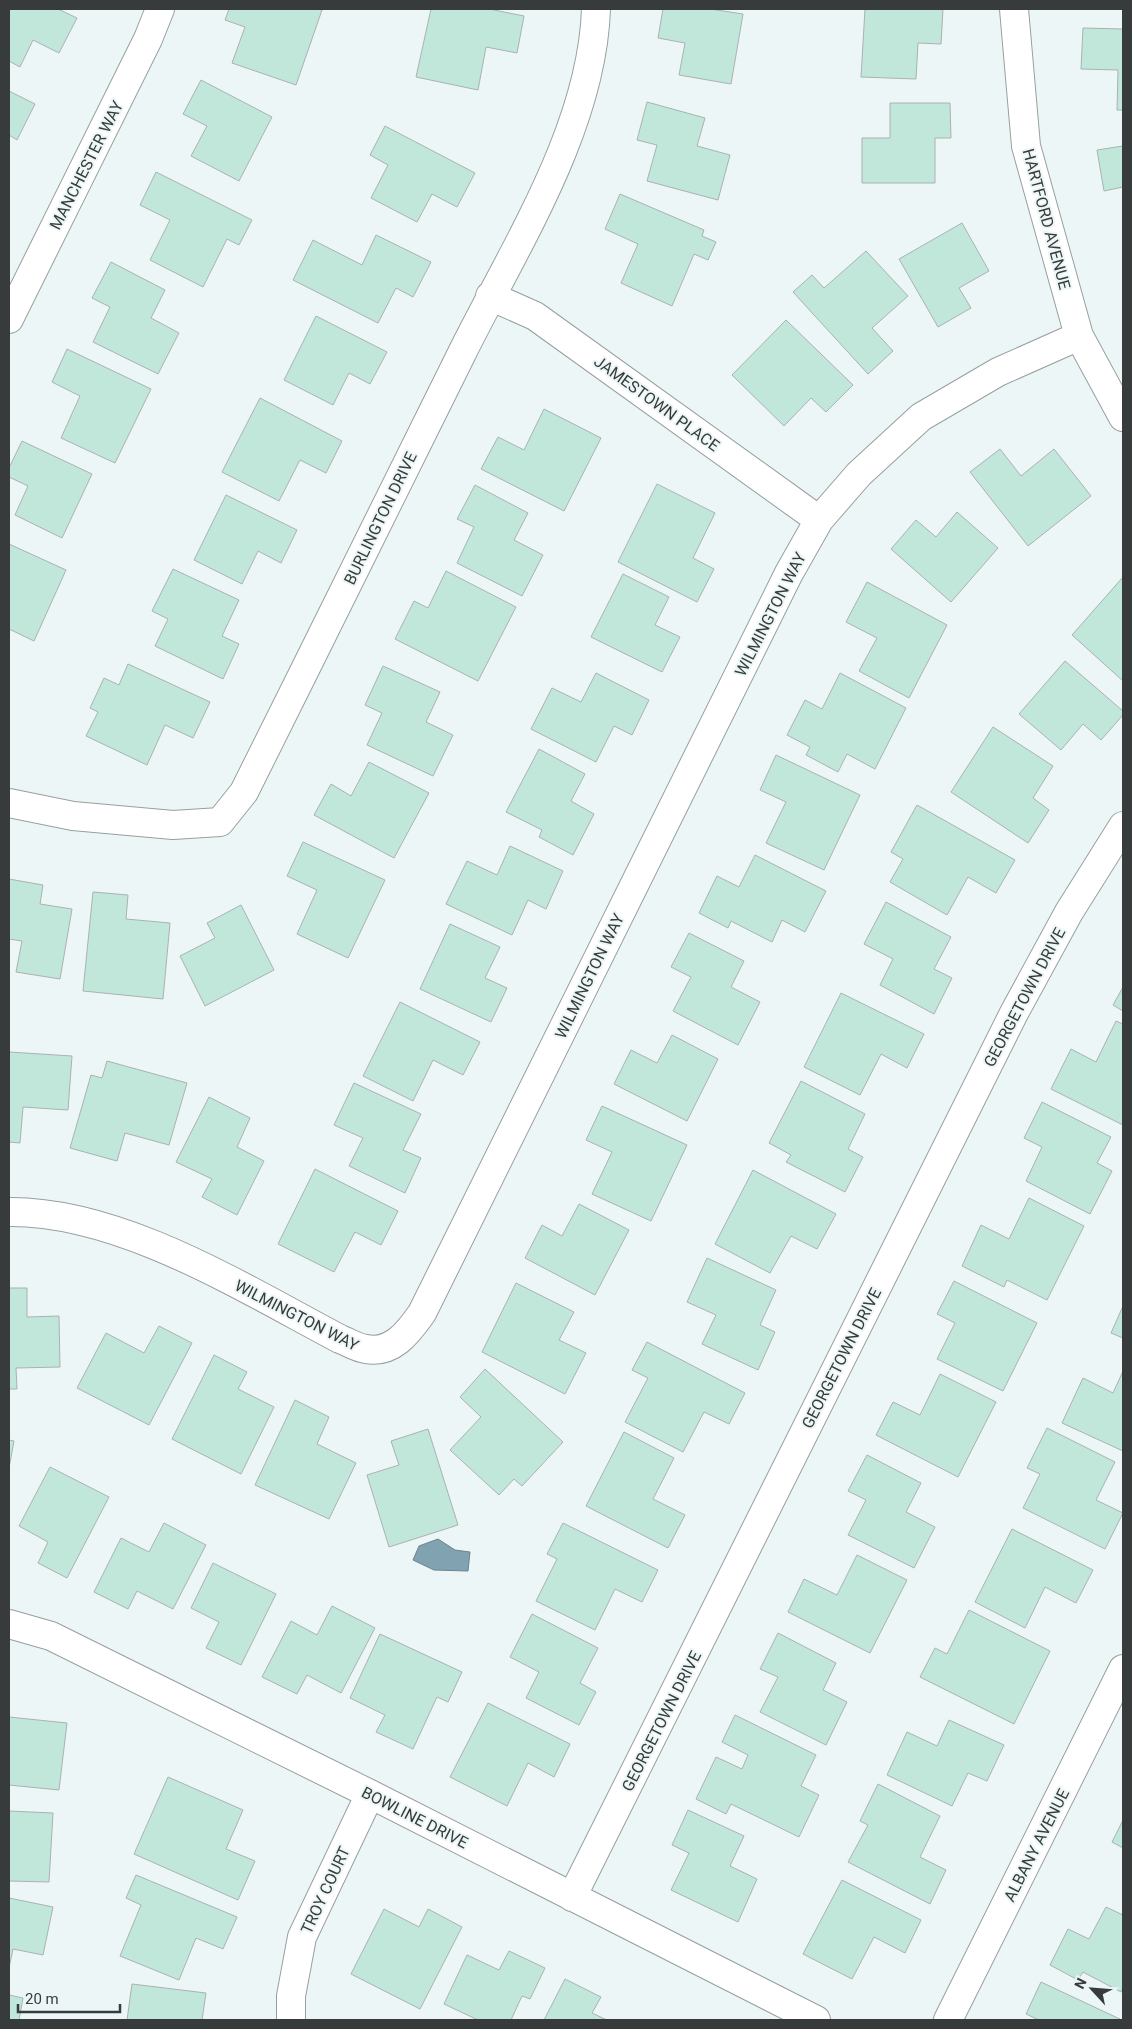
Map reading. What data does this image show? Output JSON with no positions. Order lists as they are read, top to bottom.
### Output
{
  "streets": {
    "street": [
      "MANCHESTER WAY",
      "HARTFORD AVENUE",
      "JAMESTOWN PLACE",
      "BURLINGTON DRIVE",
      "WILMINGTON WAY",
      "GEORGETOWN DRIVE",
      "BOWLINE DRIVE",
      "ALBANY AVENUE",
      "TROY COURT"
    ]
  },
  "crossings": [
    ["HARTFORD AVENUE", "WILMINGTON WAY"],
    ["JAMESTOWN PLACE", "BURLINGTON DRIVE"],
    ["JAMESTOWN PLACE", "WILMINGTON WAY"],
    ["GEORGETOWN DRIVE", "BOWLINE DRIVE"],
    ["BOWLINE DRIVE", "TROY COURT"]
  ],
  "scale_bar": "20 m",
  "north": "top left"
}
